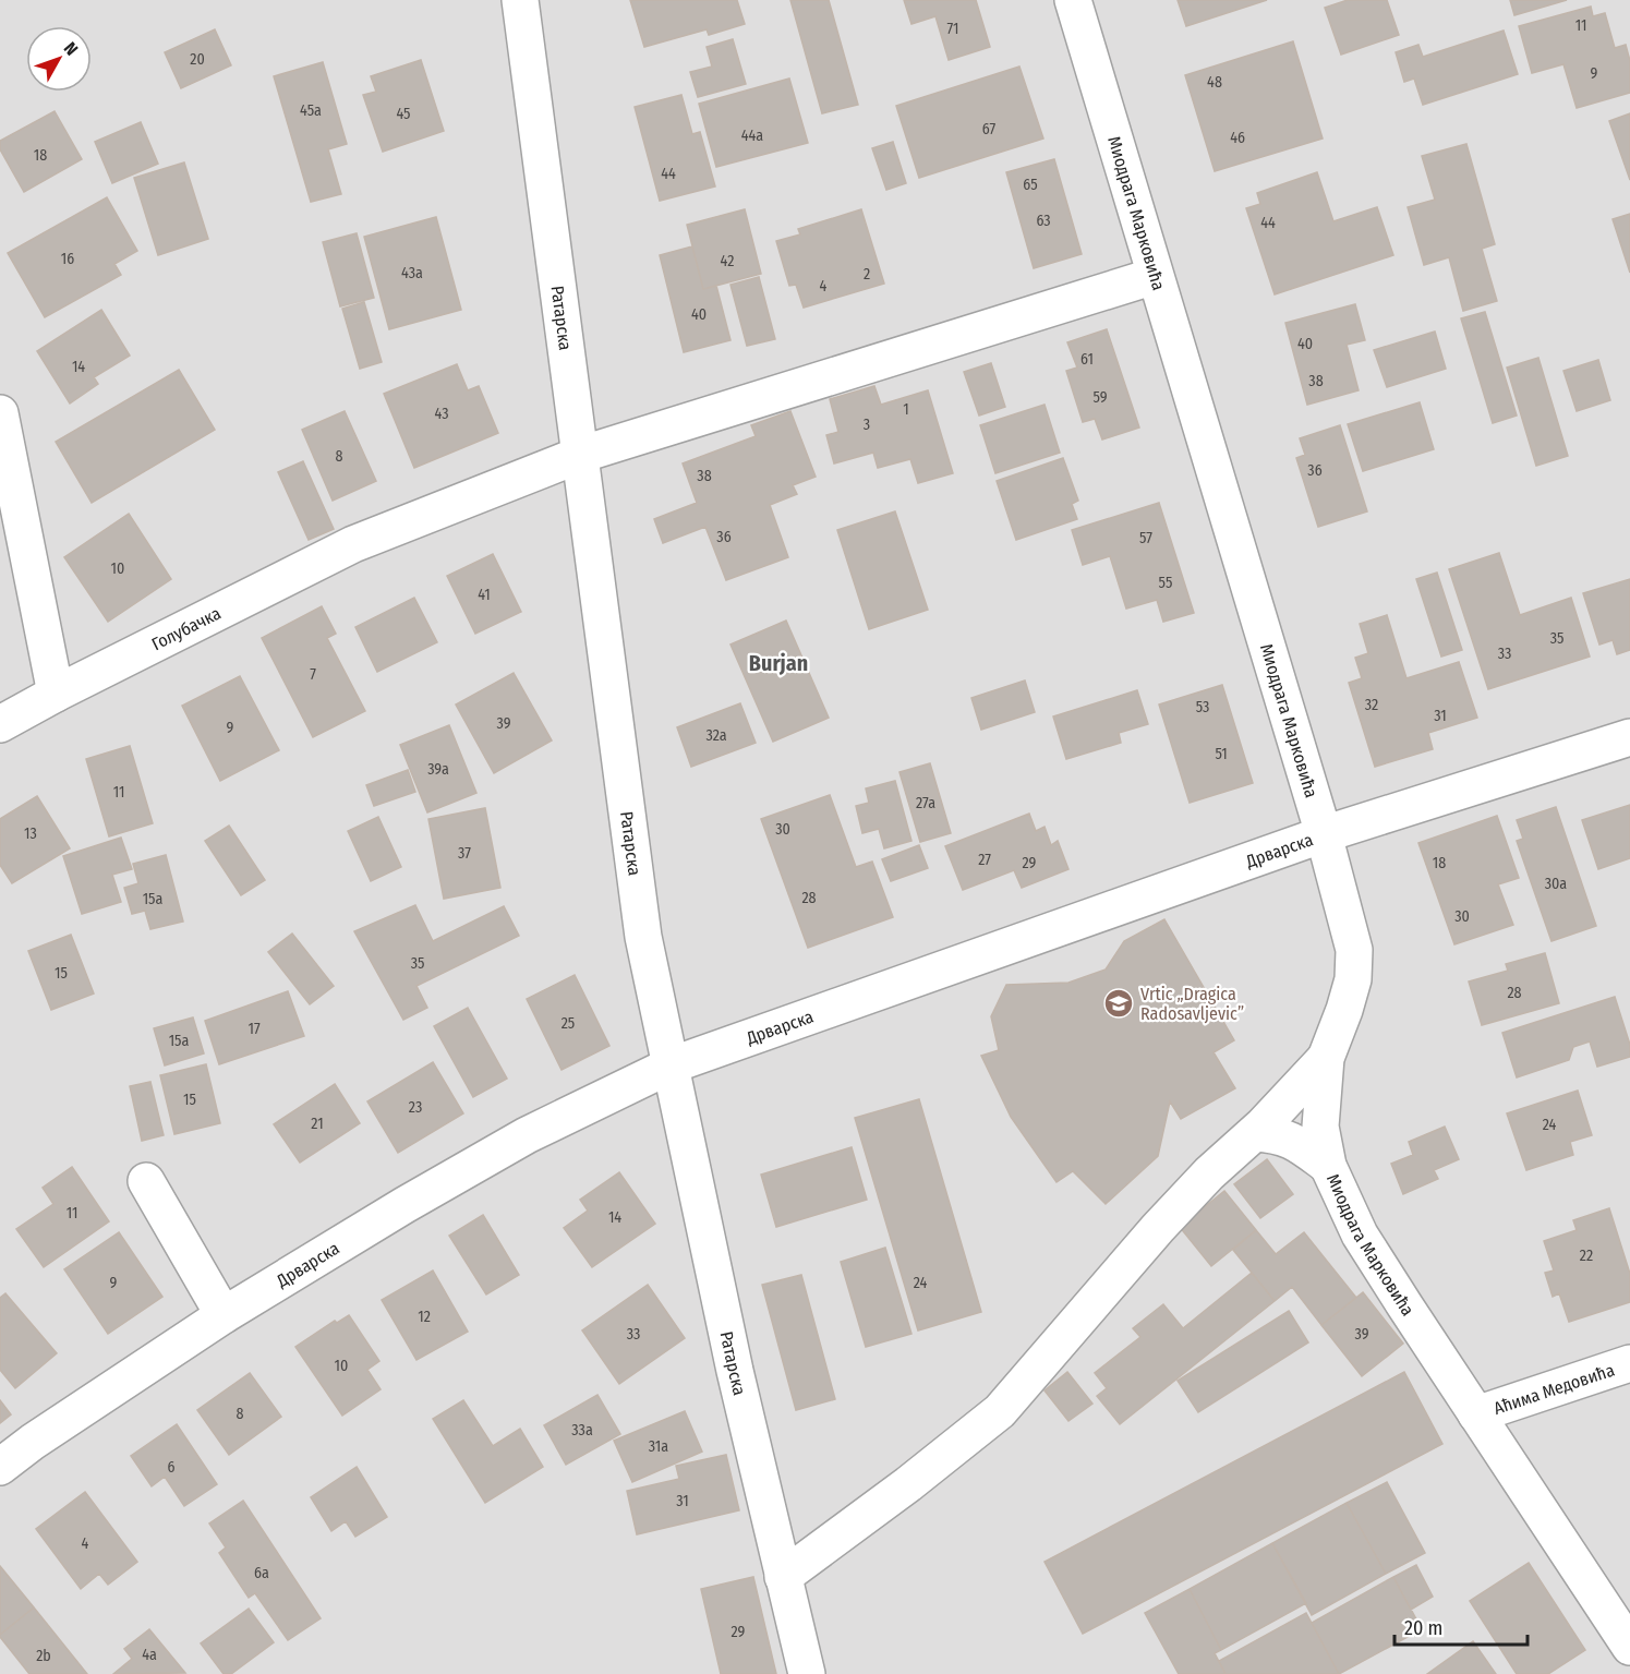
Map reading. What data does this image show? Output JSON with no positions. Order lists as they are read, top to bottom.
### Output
{
  "streets": {
    "street": [
      "Миодрага Марковића",
      "Ратарска",
      "Голубачка",
      "Дрварска",
      "Аћима Медовића"
    ]
  },
  "crossings": [
    ["Миодрага Марковића", "Голубачка"],
    ["Миодрага Марковића", "Дрварска"],
    ["Миодрага Марковића", "Аћима Медовића"],
    ["Ратарска", "Голубачка"],
    ["Ратарска", "Дрварска"]
  ],
  "districts": ["Burjan"],
  "places": {
    "school or university": ["Vrtic „Dragica Radosavljevic”"]
  },
  "house_numbers": [
    "11",
    "71",
    "20",
    "9",
    "48",
    "45a",
    "45",
    "67",
    "44a",
    "46",
    "18",
    "44",
    "65",
    "63",
    "44",
    "16",
    "42",
    "43a",
    "2",
    "4",
    "40",
    "40",
    "61",
    "14",
    "38",
    "59",
    "1",
    "43",
    "3",
    "8",
    "36",
    "38",
    "36",
    "57",
    "10",
    "55",
    "41",
    "35",
    "33",
    "7",
    "32",
    "53",
    "31",
    "39",
    "9",
    "32a",
    "51",
    "39a",
    "11",
    "27a",
    "30",
    "13",
    "37",
    "27",
    "29",
    "18",
    "30a",
    "28",
    "15a",
    "30",
    "35",
    "15",
    "28",
    "25",
    "17",
    "15a",
    "15",
    "23",
    "21",
    "24",
    "11",
    "14",
    "22",
    "9",
    "24",
    "12",
    "33",
    "39",
    "10",
    "8",
    "33a",
    "31a",
    "6",
    "31",
    "4",
    "6a",
    "29",
    "4a",
    "2b"
  ],
  "scale_bar": "20 m",
  "north": "top right"
}
